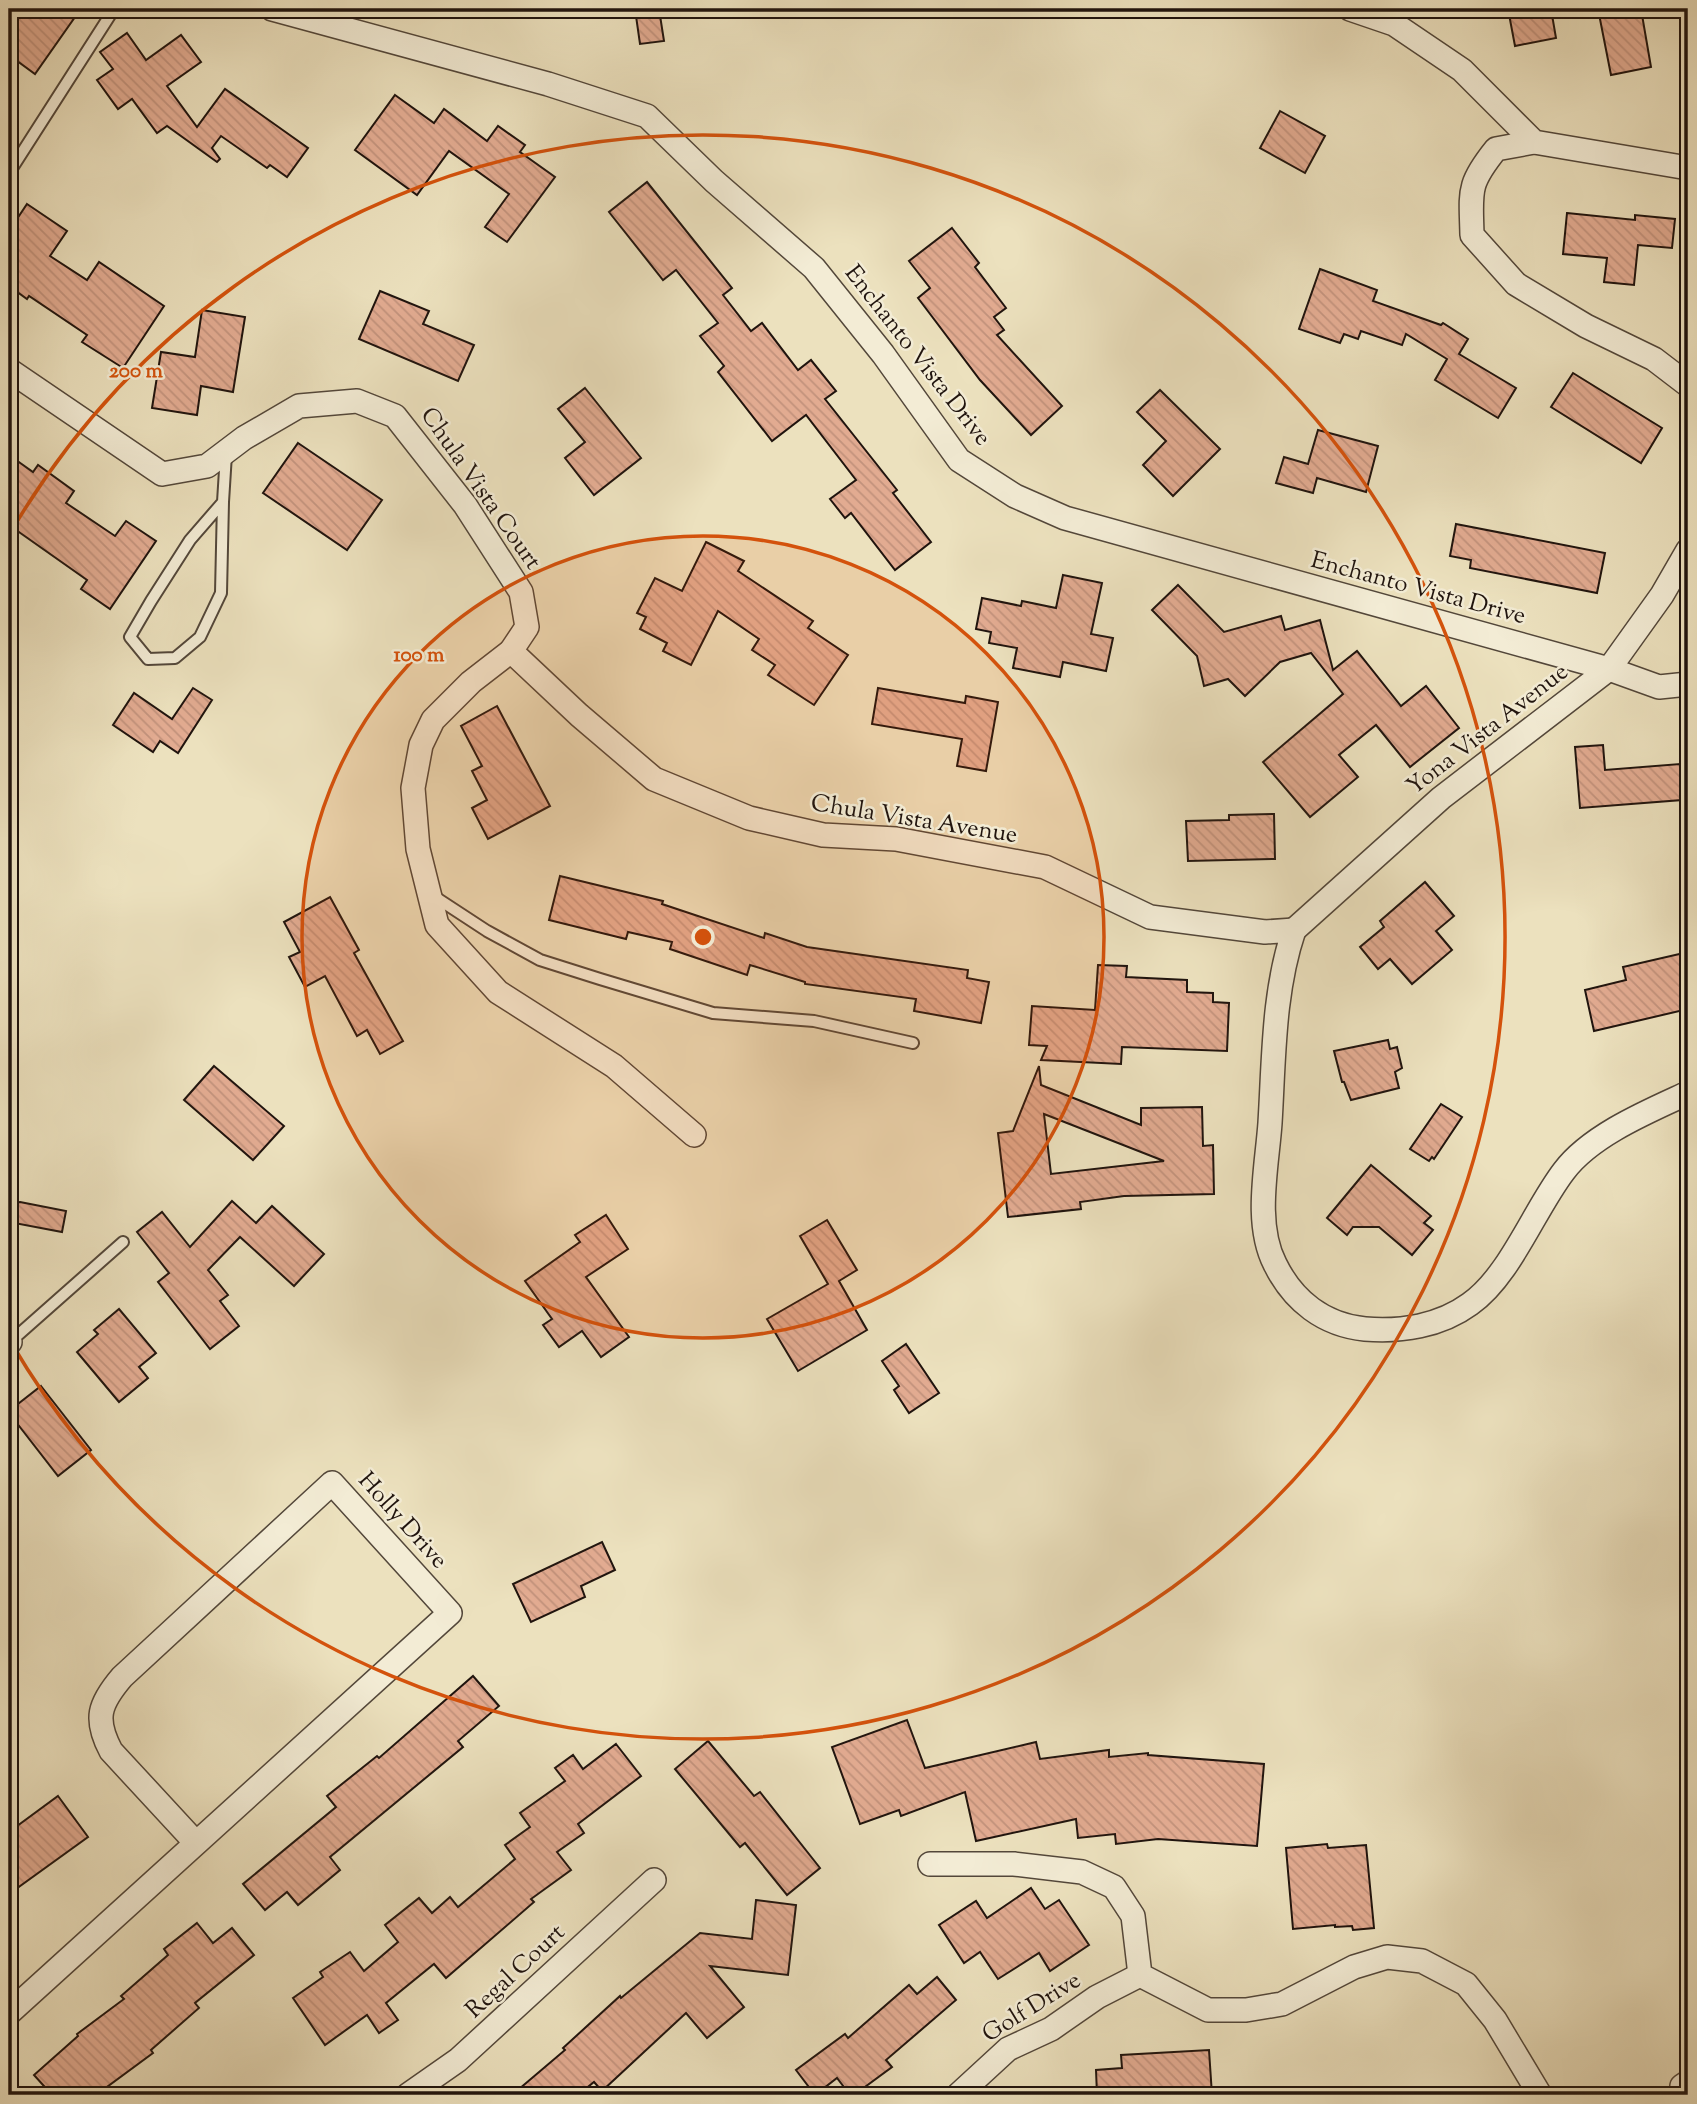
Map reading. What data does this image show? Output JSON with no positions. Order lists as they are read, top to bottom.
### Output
{
  "streets": {
    "street": [
      "Enchanto Vista Drive",
      "Chula Vista Court",
      "Yona Vista Avenue",
      "Chula Vista Avenue",
      "Holly Drive",
      "Regal Court",
      "Golf Drive"
    ]
  },
  "crossings": [
    ["Enchanto Vista Drive", "Yona Vista Avenue"],
    ["Chula Vista Court", "Chula Vista Avenue"],
    ["Yona Vista Avenue", "Chula Vista Avenue"]
  ],
  "rings": ["200 m", "100 m"]
}
